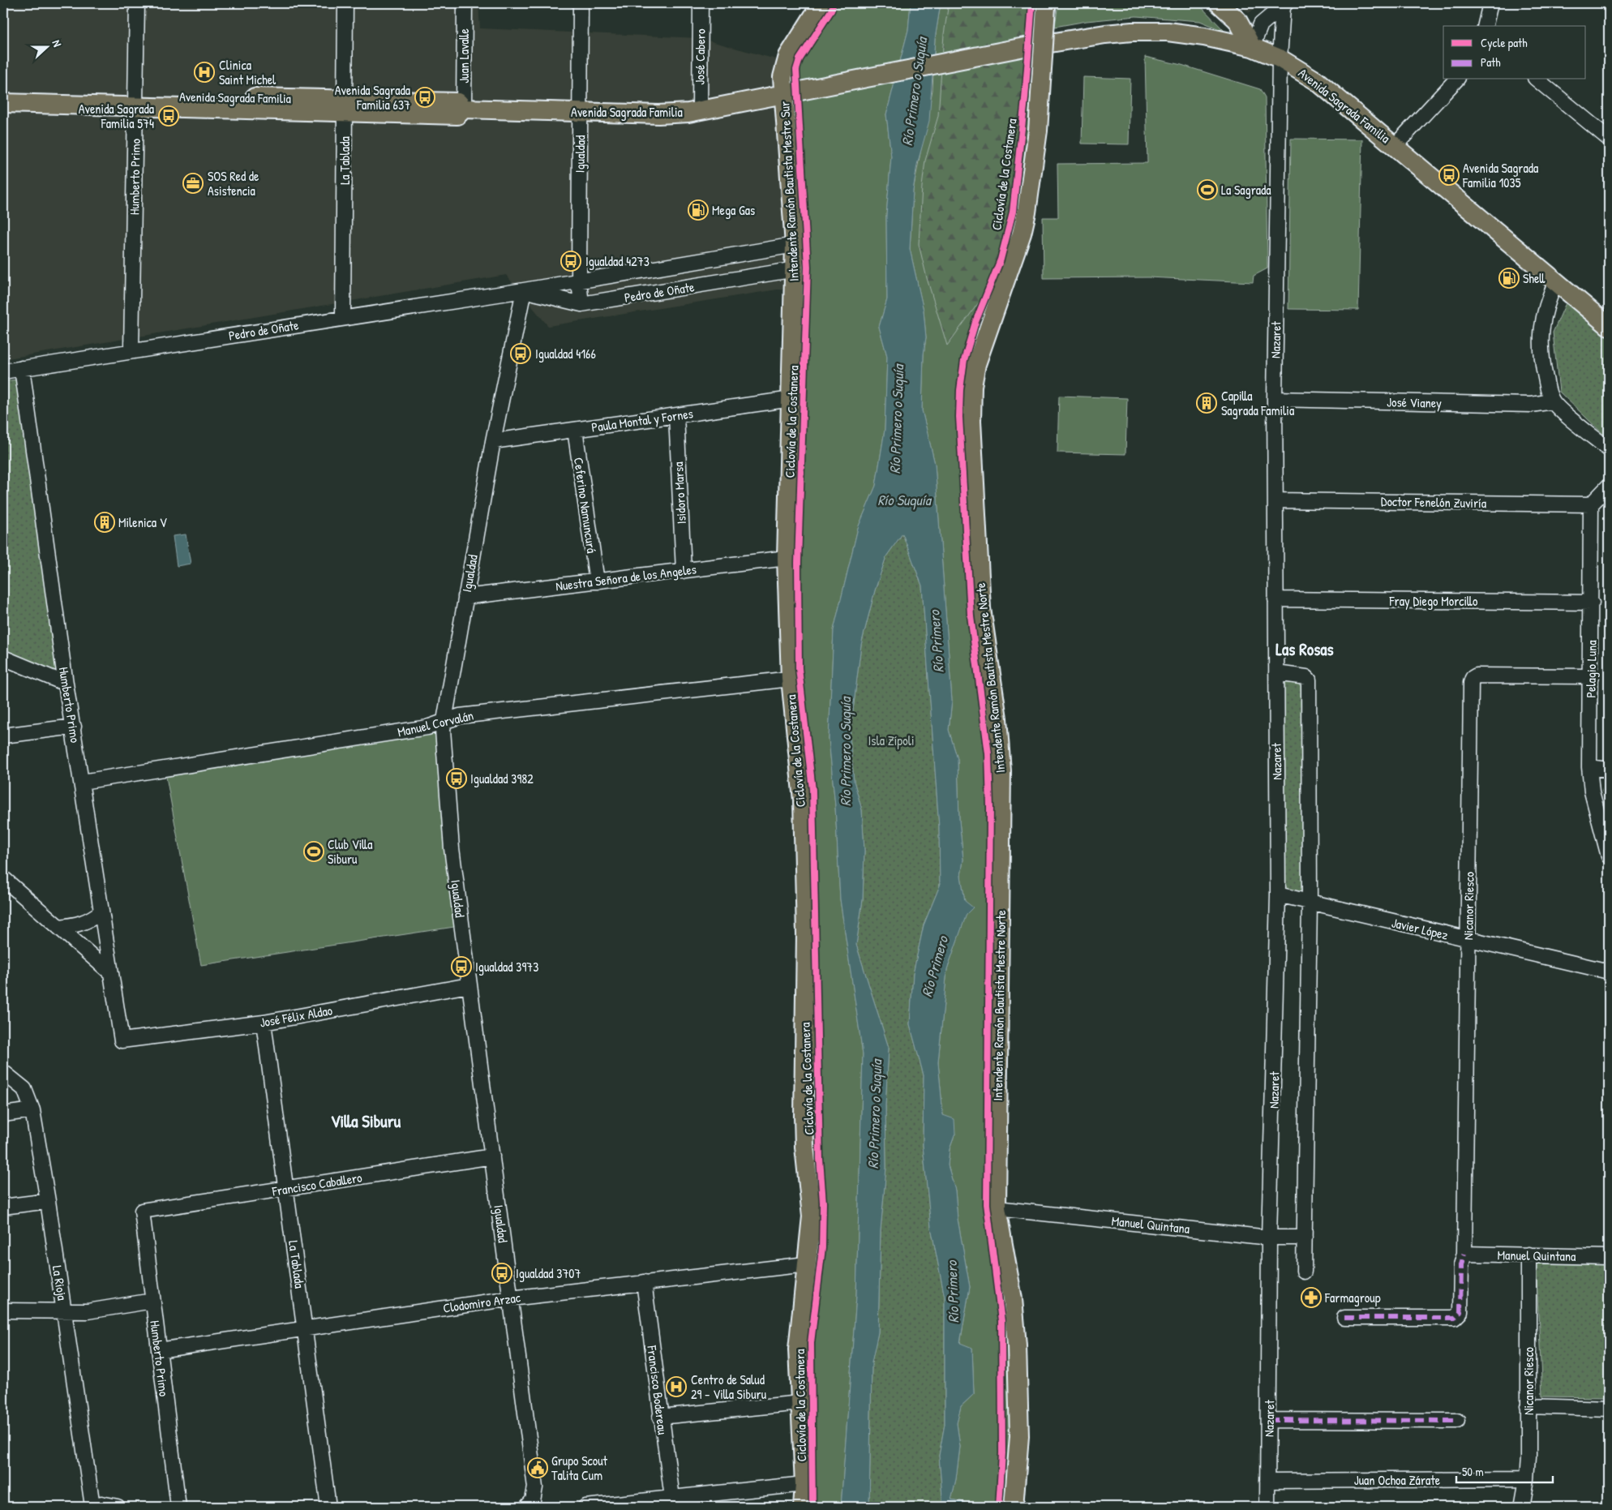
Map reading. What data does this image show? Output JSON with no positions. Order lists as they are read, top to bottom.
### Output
{
  "streets": {
    "main road": ["Avenida Sagrada Familia", "Intendente Ramón Bautista Mestre Sur", "Intendente Ramón Bautista Mestre Norte"],
    "street": [
      "Juan Lavalle",
      "José Cabero",
      "Igualdad",
      "La Tablada",
      "Humberto Primo",
      "Pedro de Oñate",
      "Nazaret",
      "José Vianey",
      "Paula Montal y Fornes",
      "Isidoro Marsa",
      "Doctor Fenelón Zuviría",
      "Ceferino Namuncurá",
      "Nuestra Señora de los Angeles",
      "Fray Diego Morcillo",
      "Pelagio Luna",
      "Manuel Corvalán",
      "Nicanor Riesco",
      "Javier López",
      "José Félix Aldao",
      "Francisco Caballero",
      "Manuel Quintana",
      "La Rioja",
      "Clodomiro Arzac",
      "Francisco Bodereau",
      "Juan Ochoa Zárate"
    ],
    "cycle path": ["Ciclovía de la Costanera"]
  },
  "crossings": [
    ["Juan Lavalle", "Avenida Sagrada Familia"],
    ["José Cabero", "Avenida Sagrada Familia"],
    ["Avenida Sagrada Familia", "Igualdad"],
    ["Avenida Sagrada Familia", "La Tablada"],
    ["Avenida Sagrada Familia", "Humberto Primo"],
    ["Avenida Sagrada Familia", "Intendente Ramón Bautista Mestre Sur"],
    ["Avenida Sagrada Familia", "Nazaret"],
    ["Igualdad", "Pedro de Oñate"],
    ["Igualdad", "Paula Montal y Fornes"],
    ["Igualdad", "Nuestra Señora de los Angeles"],
    ["Igualdad", "Manuel Corvalán"],
    ["Igualdad", "José Félix Aldao"],
    ["Igualdad", "Francisco Caballero"],
    ["Igualdad", "Clodomiro Arzac"],
    ["La Tablada", "Pedro de Oñate"],
    ["La Tablada", "José Félix Aldao"],
    ["La Tablada", "Francisco Caballero"],
    ["La Tablada", "Clodomiro Arzac"],
    ["Humberto Primo", "Pedro de Oñate"],
    ["Humberto Primo", "Manuel Corvalán"],
    ["Humberto Primo", "José Félix Aldao"],
    ["Humberto Primo", "Francisco Caballero"],
    ["Humberto Primo", "Clodomiro Arzac"],
    ["Intendente Ramón Bautista Mestre Sur", "Pedro de Oñate"],
    ["Intendente Ramón Bautista Mestre Sur", "Paula Montal y Fornes"],
    ["Intendente Ramón Bautista Mestre Sur", "Nuestra Señora de los Angeles"],
    ["Intendente Ramón Bautista Mestre Sur", "Manuel Corvalán"],
    ["Intendente Ramón Bautista Mestre Sur", "Clodomiro Arzac"],
    ["Nazaret", "José Vianey"],
    ["Nazaret", "Doctor Fenelón Zuviría"],
    ["Nazaret", "Fray Diego Morcillo"],
    ["Nazaret", "Javier López"],
    ["Nazaret", "Manuel Quintana"],
    ["Nazaret", "Juan Ochoa Zárate"],
    ["Paula Montal y Fornes", "Isidoro Marsa"],
    ["Paula Montal y Fornes", "Ceferino Namuncurá"],
    ["Isidoro Marsa", "Nuestra Señora de los Angeles"],
    ["Doctor Fenelón Zuviría", "Pelagio Luna"],
    ["Ceferino Namuncurá", "Nuestra Señora de los Angeles"],
    ["Fray Diego Morcillo", "Pelagio Luna"],
    ["Pelagio Luna", "Nicanor Riesco"],
    ["Intendente Ramón Bautista Mestre Norte", "Manuel Quintana"],
    ["Nicanor Riesco", "Javier López"],
    ["Nicanor Riesco", "Manuel Quintana"],
    ["Nicanor Riesco", "Juan Ochoa Zárate"],
    ["Clodomiro Arzac", "Francisco Bodereau"]
  ],
  "districts": ["Las Rosas", "Villa Siburu"],
  "water": ["Río Primero o Suquía", "Río Suquía", "Río Primero"],
  "parks": ["Isla Zípoli"],
  "places": {
    "hospital": ["Clinica Saint Michel", "Centro de Salud 29 - Villa Siburu"],
    "bus stop": [
      "Avenida Sagrada Familia 637",
      "Avenida Sagrada Familia 574",
      "Avenida Sagrada Familia 1035",
      "Igualdad 4273",
      "Igualdad 4166",
      "Igualdad 3982",
      "Igualdad 3973",
      "Igualdad 3707"
    ],
    "office": ["SOS Red de Asistencia"],
    "sports": ["La Sagrada", "Club Villa Siburu"],
    "fuel station": ["Mega Gas", "Shell"],
    "building": ["Capilla Sagrada Familia", "Milenica V"],
    "pharmacy": ["Farmagroup"],
    "public building": ["Grupo Scout Talita Cum"]
  },
  "legend": ["Cycle path", "Path"],
  "scale_bar": "50 m",
  "north": "right"
}
